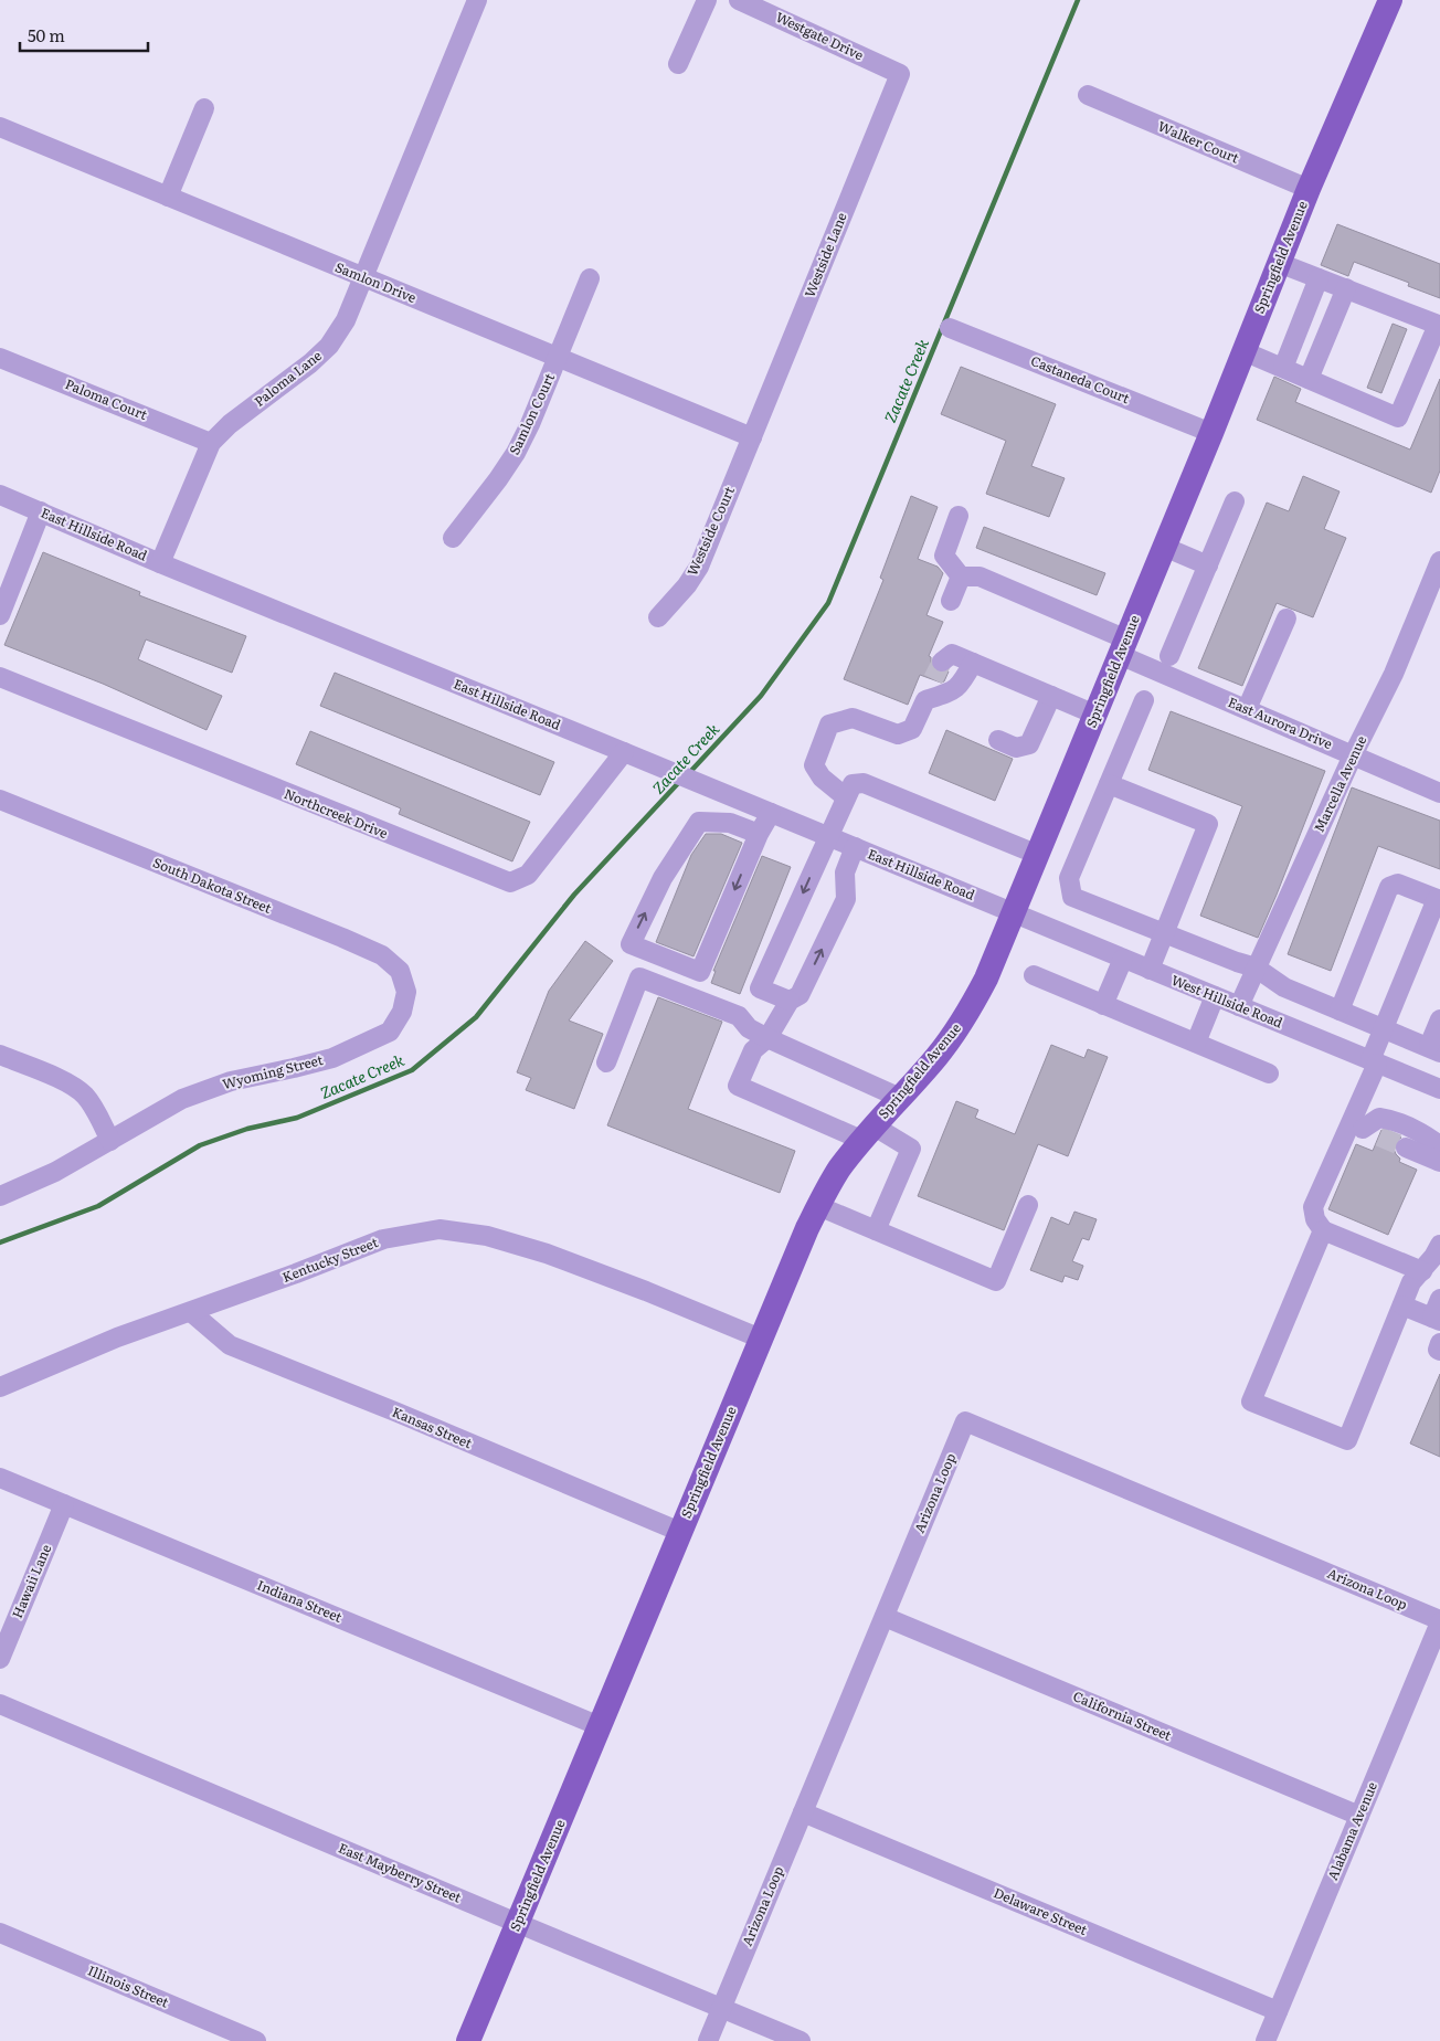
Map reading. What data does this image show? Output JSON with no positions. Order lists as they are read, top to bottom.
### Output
{
  "streets": {
    "main road": ["Springfield Avenue"],
    "street": [
      "Westgate Drive",
      "Walker Court",
      "Westside Lane",
      "Samlon Drive",
      "Paloma Lane",
      "Castaneda Court",
      "Paloma Court",
      "Samlon Court",
      "Westside Court",
      "East Hillside Road",
      "East Aurora Drive",
      "Marcella Avenue",
      "Northcreek Drive",
      "South Dakota Street",
      "West Hillside Road",
      "Wyoming Street",
      "Kentucky Street",
      "Kansas Street",
      "Arizona Loop",
      "Hawaii Lane",
      "Indiana Street",
      "California Street",
      "Alabama Avenue",
      "East Mayberry Street",
      "Delaware Street",
      "Illinois Street"
    ]
  },
  "crossings": [
    ["Westgate Drive", "Westside Lane"],
    ["Walker Court", "Springfield Avenue"],
    ["Westside Lane", "Samlon Drive"],
    ["Westside Lane", "Westside Court"],
    ["Springfield Avenue", "Castaneda Court"],
    ["Springfield Avenue", "East Hillside Road"],
    ["Springfield Avenue", "East Aurora Drive"],
    ["Springfield Avenue", "West Hillside Road"],
    ["Springfield Avenue", "Kentucky Street"],
    ["Springfield Avenue", "Kansas Street"],
    ["Springfield Avenue", "Indiana Street"],
    ["Springfield Avenue", "East Mayberry Street"],
    ["Samlon Drive", "Paloma Lane"],
    ["Samlon Drive", "Samlon Court"],
    ["Samlon Drive", "Westside Court"],
    ["Paloma Lane", "Paloma Court"],
    ["Paloma Lane", "East Hillside Road"],
    ["East Hillside Road", "Northcreek Drive"],
    ["East Hillside Road", "West Hillside Road"],
    ["East Aurora Drive", "Marcella Avenue"],
    ["Marcella Avenue", "West Hillside Road"],
    ["South Dakota Street", "Wyoming Street"],
    ["Kentucky Street", "Kansas Street"],
    ["Arizona Loop", "California Street"],
    ["Arizona Loop", "Alabama Avenue"],
    ["Arizona Loop", "East Mayberry Street"],
    ["Arizona Loop", "Delaware Street"],
    ["Hawaii Lane", "Indiana Street"],
    ["California Street", "Alabama Avenue"],
    ["Alabama Avenue", "Delaware Street"]
  ],
  "water": ["Zacate Creek"],
  "scale_bar": "50 m"
}
